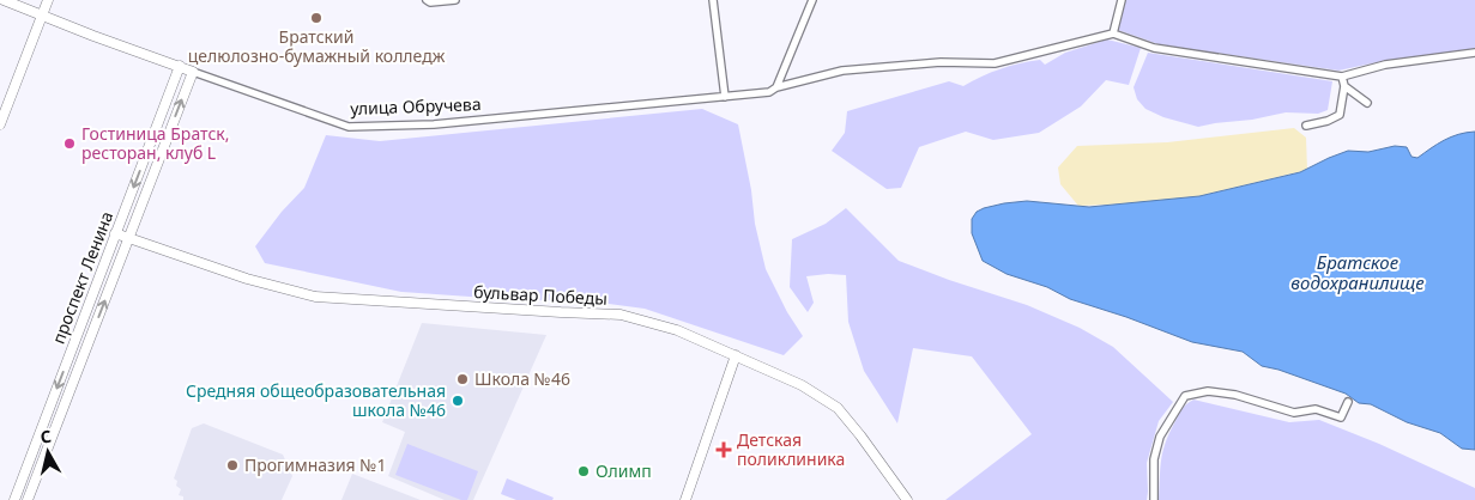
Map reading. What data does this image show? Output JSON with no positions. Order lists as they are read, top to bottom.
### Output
{
  "streets": {
    "street": ["улица Обручева", "проспект Ленина", "бульвар Победы"]
  },
  "crossings": [
    ["улица Обручева", "проспект Ленина"],
    ["проспект Ленина", "бульвар Победы"]
  ],
  "water": ["Братское водохранилище"],
  "places": {
    "other": [
      "Братский целюлозно-бумажный колледж",
      "Гостиница Братск, ресторан, клуб L",
      "Школа №46",
      "Средняя общеобразовательная школа №46",
      "Прогимназия №1",
      "Олимп"
    ],
    "health": ["Детская поликлиника"]
  },
  "north": "top"
}
